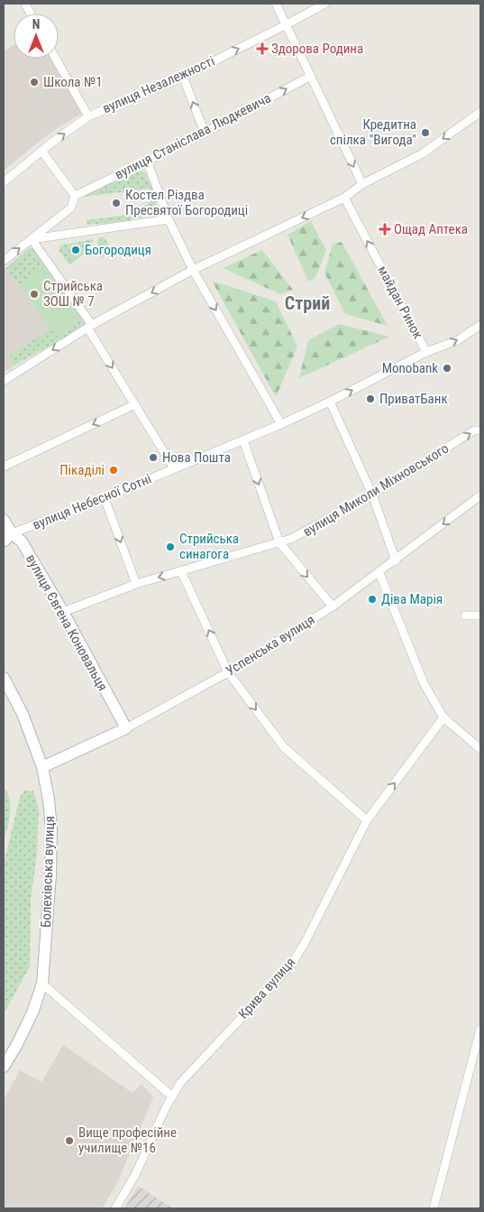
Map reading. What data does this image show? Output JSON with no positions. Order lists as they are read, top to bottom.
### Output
{
  "streets": {
    "main road": ["вулиця Євгена Коновальця", "Успенська вулиця", "Болехівська вулиця"],
    "street": [
      "вулиця Незалежності",
      "вулиця Станіслава Людкевича",
      "майдан Ринок",
      "вулиця Миколи Міхновського",
      "вулиця Небесної Сотні",
      "Крива вулиця"
    ]
  },
  "crossings": [
    ["майдан Ринок", "вулиця Небесної Сотні"],
    ["вулиця Миколи Міхновського", "вулиця Євгена Коновальця"],
    ["вулиця Небесної Сотні", "вулиця Євгена Коновальця"],
    ["вулиця Євгена Коновальця", "Успенська вулиця"],
    ["Успенська вулиця", "Болехівська вулиця"]
  ],
  "one_way": ["вулиця Незалежності", "вулиця Станіслава Людкевича"],
  "districts": ["Стрий"],
  "places": {
    "health": ["Здорова Родина", "Ощад Аптека"],
    "other": [
      "Школа №1",
      "Кредитна спілка \"Вигода\"",
      "Костел Різдва Пресвятої Богородиці",
      "Богородиця",
      "Стрийська ЗОШ № 7",
      "Monobank",
      "ПриватБанк",
      "Нова Пошта",
      "Пікаділі",
      "Стрийська синагога",
      "Діва Марія",
      "Вище професійне училище №16"
    ]
  },
  "north": "top"
}
